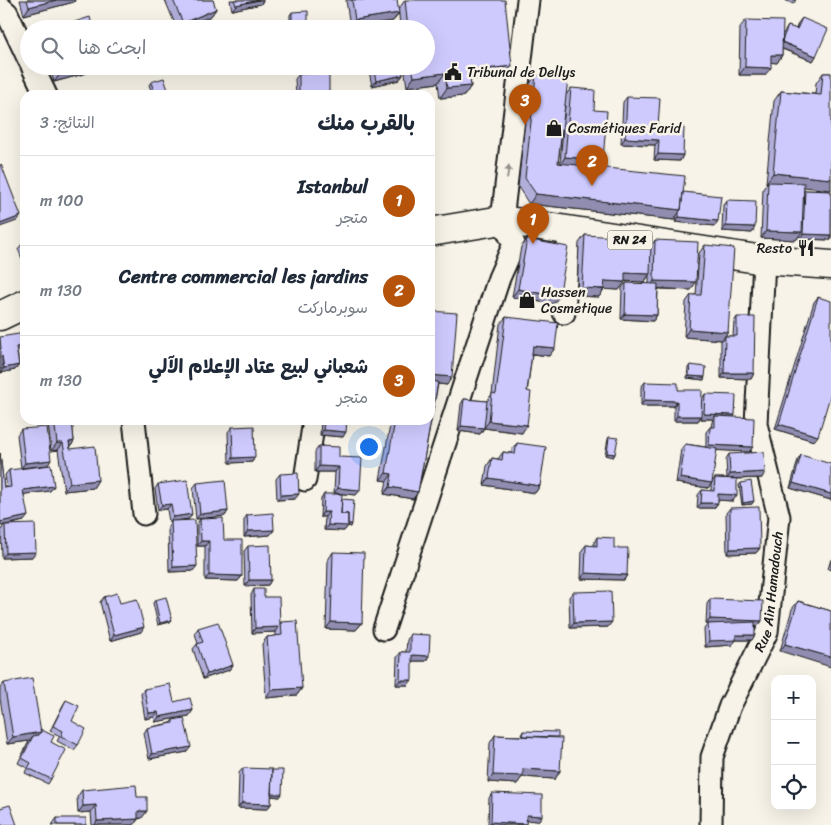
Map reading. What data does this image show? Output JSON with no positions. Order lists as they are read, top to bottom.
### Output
{
  "streets": {
    "main road": ["RN 24"],
    "street": ["Rue Ain Hamadouch"]
  },
  "crossings": [
    ["RN 24", "Rue Ain Hamadouch"]
  ],
  "places": {
    "public building": ["Tribunal de Dellys"],
    "shop": ["Cosmétiques Farid", "Hassen Cosmetique"],
    "restaurant": ["Resto"]
  },
  "page": {
    "search": "ابحث هنا",
    "pins": ["3", "2", "1"],
    "heading": ["بالقرب منك", "النتائج: 3"],
    "list": [
      {
        "mark": "1",
        "name": "Istanbul",
        "note": "متجر",
        "value": "100 m"
      },
      {
        "mark": "2",
        "name": "Centre commercial les jardins",
        "note": "سوبرماركت",
        "value": "130 m"
      },
      {
        "mark": "3",
        "name": "شعباني لبيع عتاد الإعلام الآلي",
        "note": "متجر",
        "value": "130 m"
      }
    ],
    "map_buttons": ["+", "−"]
  }
}
